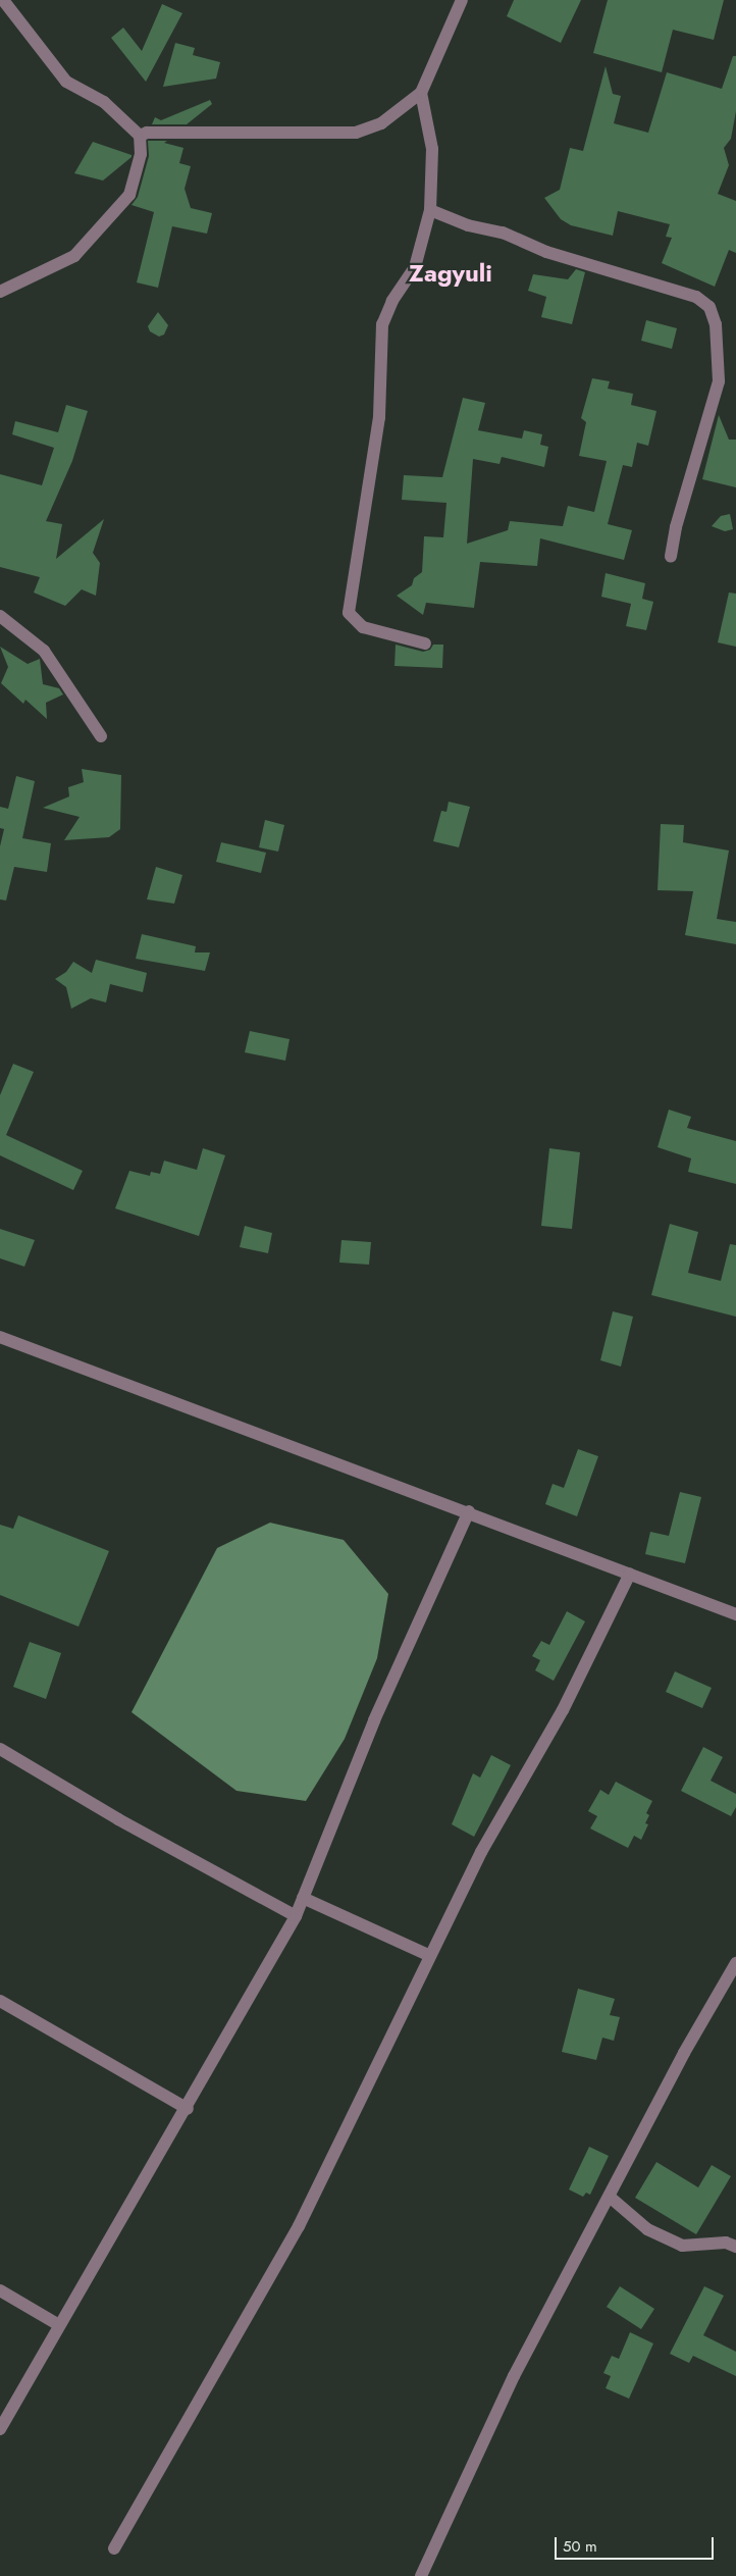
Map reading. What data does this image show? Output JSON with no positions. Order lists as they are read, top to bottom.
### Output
{
  "districts": ["Zagyuli"],
  "scale_bar": "50 m"
}
